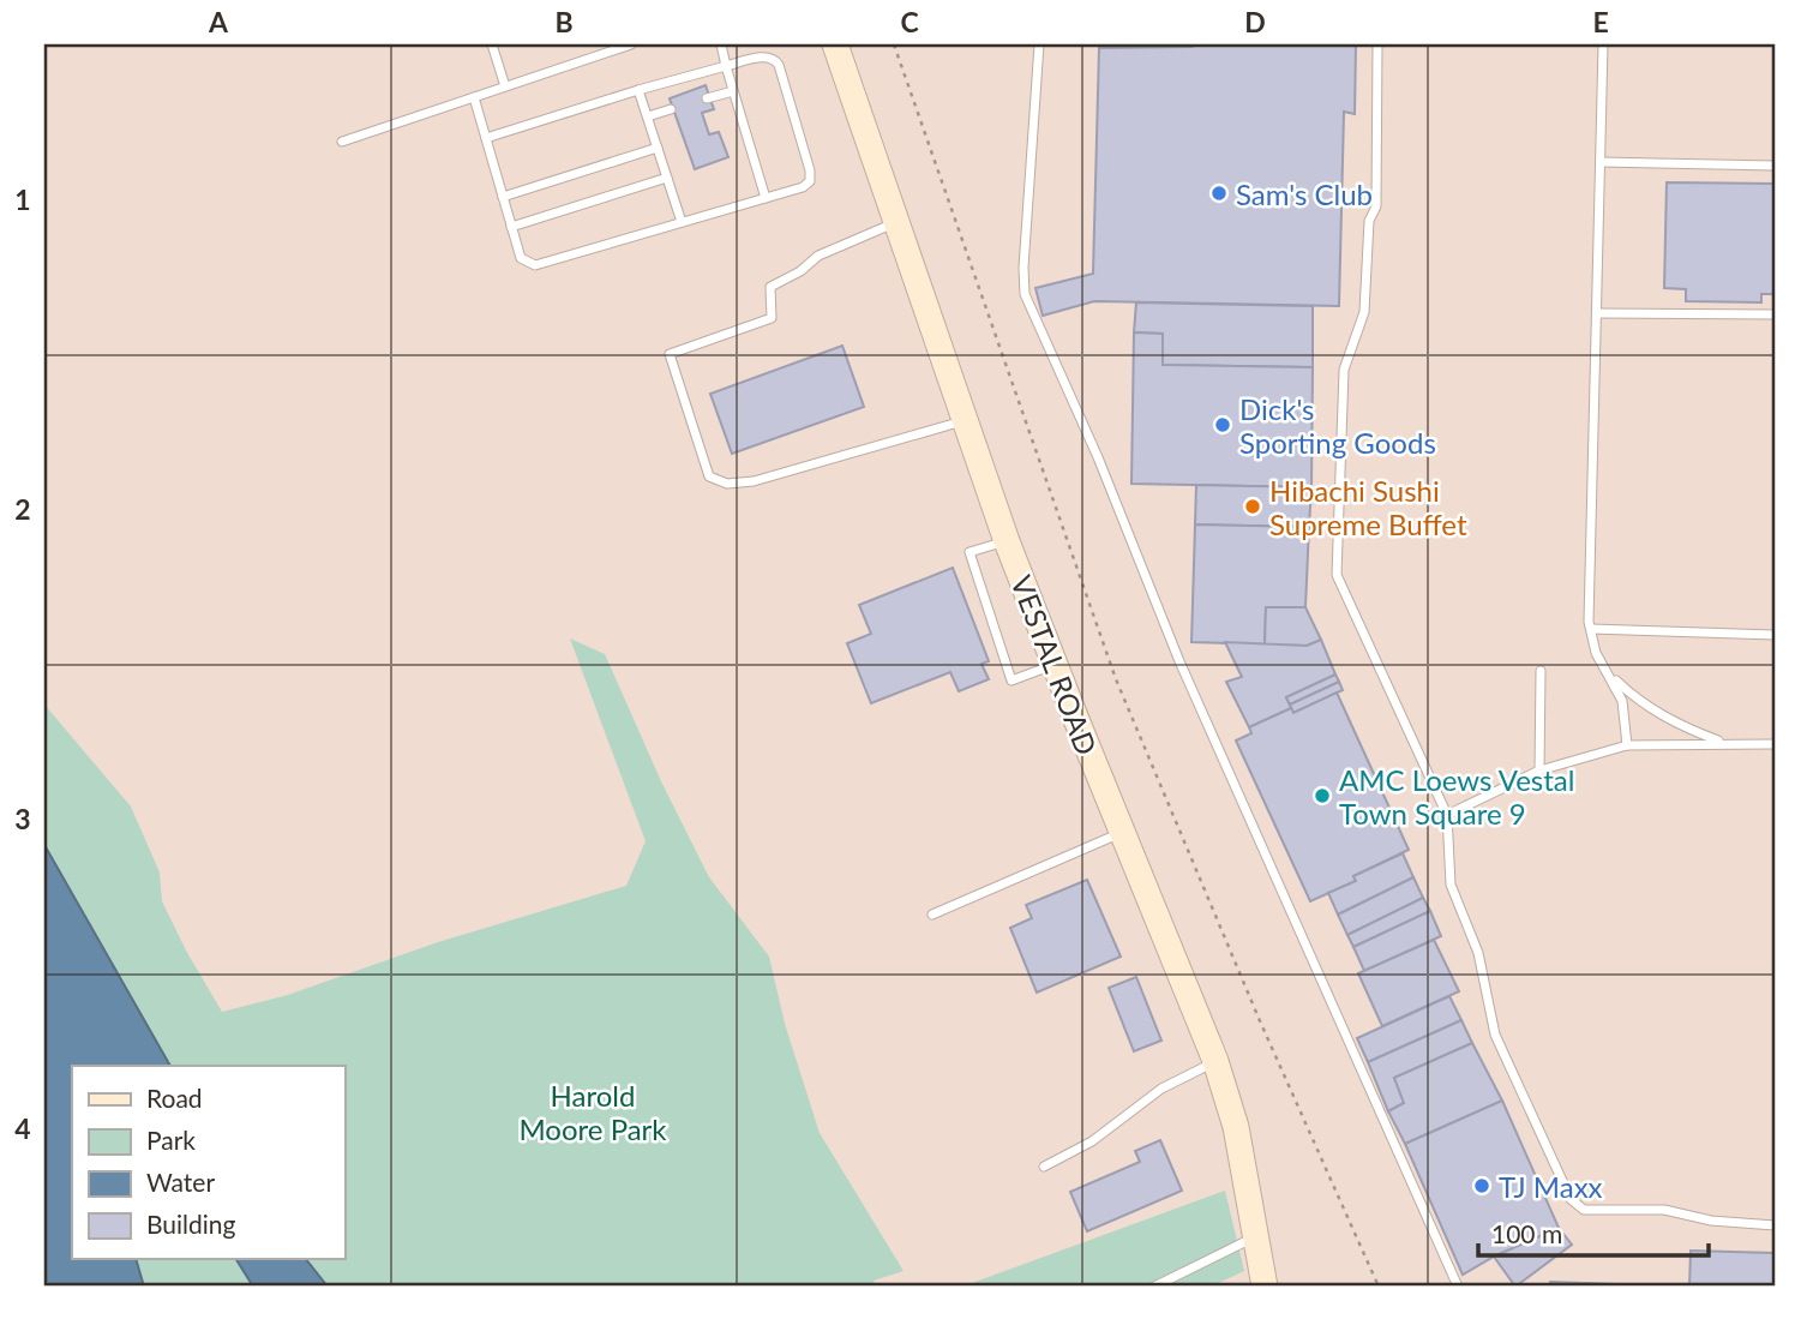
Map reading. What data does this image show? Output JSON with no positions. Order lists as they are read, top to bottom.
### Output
{
  "streets": {
    "street": ["VESTAL ROAD"]
  },
  "parks": ["Harold Moore Park"],
  "places": [
    "Sam's Club",
    "Dick's Sporting Goods",
    "Hibachi Sushi Supreme Buffet",
    "AMC Loews Vestal Town Square 9",
    "TJ Maxx"
  ],
  "legend": [
    "Road",
    "Park",
    "Water",
    "Building"
  ],
  "scale_bar": "100 m",
  "grid": {
    "columns": [
      "A",
      "B",
      "C",
      "D",
      "E"
    ],
    "rows": [
      "1",
      "2",
      "3",
      "4"
    ]
  }
}
